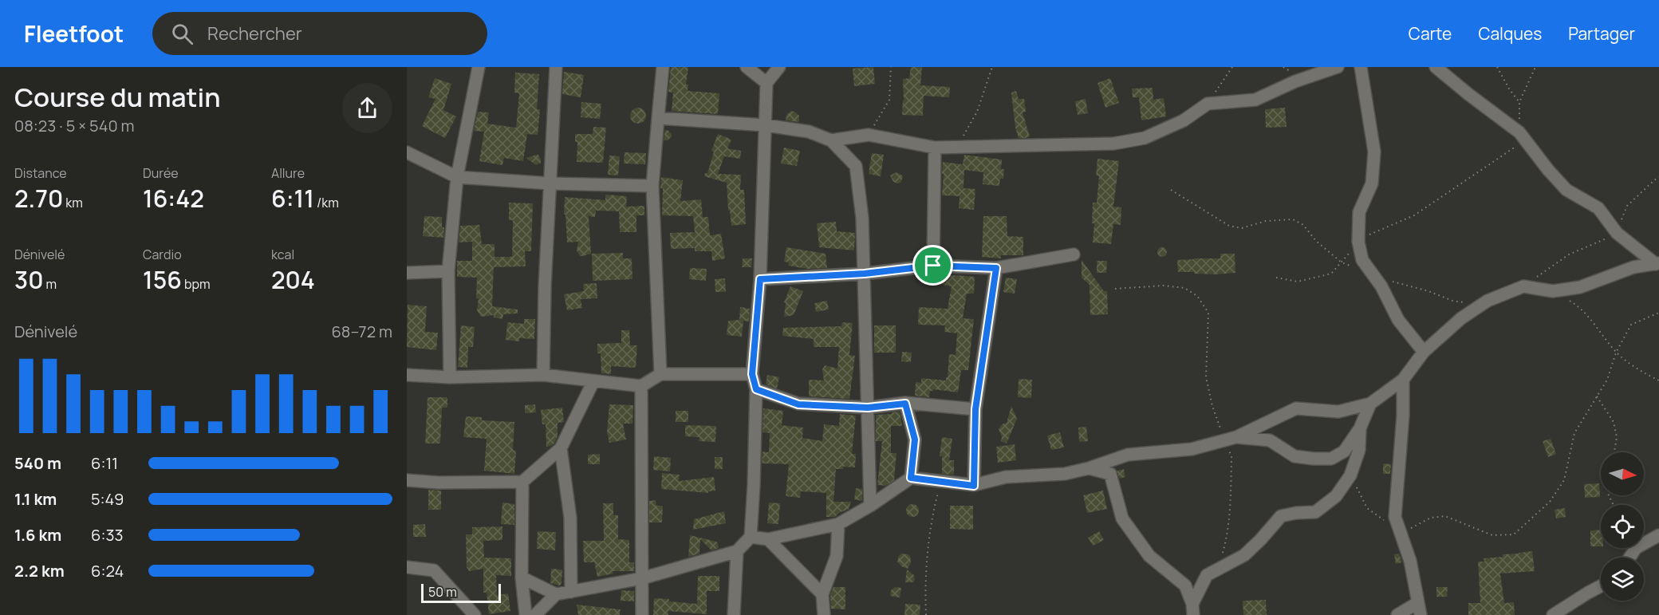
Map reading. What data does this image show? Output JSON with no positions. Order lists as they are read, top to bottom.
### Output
{
  "scale_bar": "50 m",
  "north": "right",
  "page": {
    "header": "Fleetfoot",
    "search": "Rechercher",
    "nav": ["Carte", "Calques", "Partager"],
    "heading": ["Course du matin", "08:23 · 5 × 540 m"],
    "stats": [
      ["Distance", "2.70 km"],
      ["Durée", "16:42"],
      ["Allure", "6:11 /km"],
      ["Dénivelé", "30 m"],
      ["Cardio", "156 bpm"],
      ["kcal", "204"]
    ],
    "chart": ["Dénivelé", "68–72 m"],
    "list": [
      {
        "name": "540 m",
        "note": "6:11"
      },
      {
        "name": "1.1 km",
        "note": "5:49"
      },
      {
        "name": "1.6 km",
        "note": "6:33"
      },
      {
        "name": "2.2 km",
        "note": "6:24"
      }
    ],
    "scale": "50 m"
  }
}
